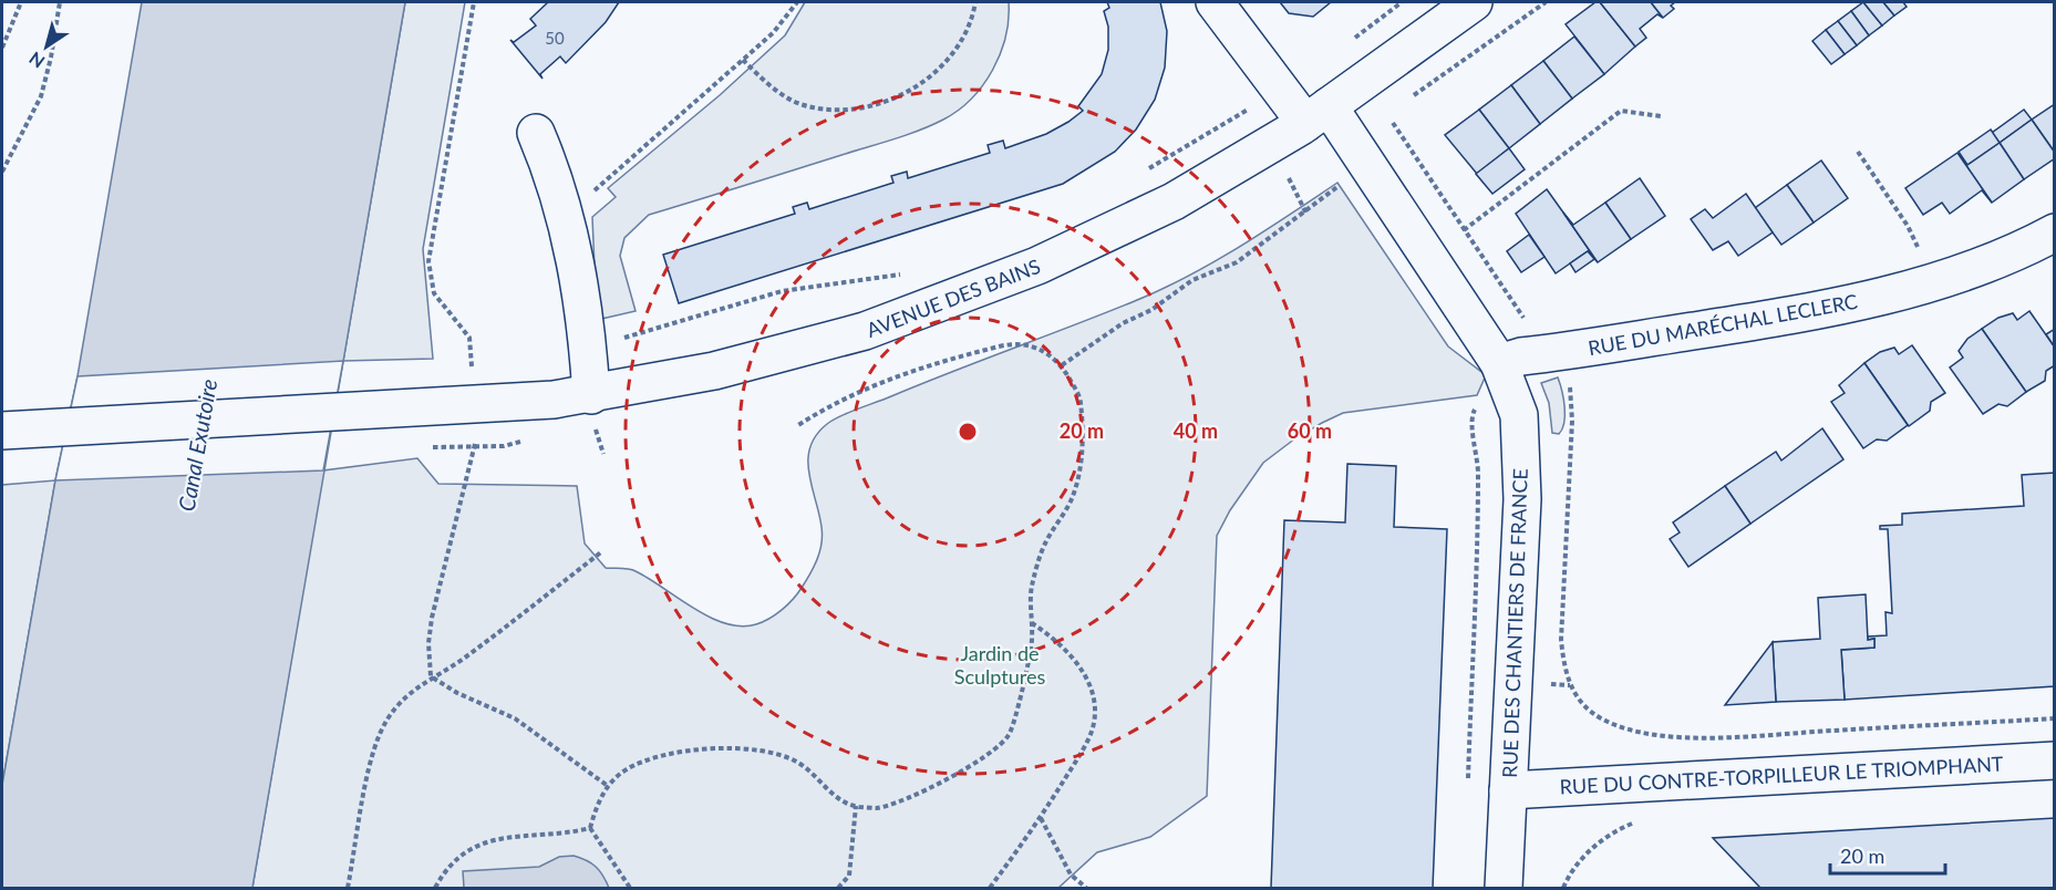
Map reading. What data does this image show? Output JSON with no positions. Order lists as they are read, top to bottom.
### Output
{
  "streets": {
    "street": [
      "AVENUE DES BAINS",
      "RUE DU MARÉCHAL LECLERC",
      "RUE DES CHANTIERS DE FRANCE",
      "RUE DU CONTRE-TORPILLEUR LE TRIOMPHANT"
    ]
  },
  "crossings": [
    ["AVENUE DES BAINS", "RUE DES CHANTIERS DE FRANCE"],
    ["RUE DU MARÉCHAL LECLERC", "RUE DES CHANTIERS DE FRANCE"],
    ["RUE DES CHANTIERS DE FRANCE", "RUE DU CONTRE-TORPILLEUR LE TRIOMPHANT"]
  ],
  "water": ["Canal Exutoire"],
  "parks": ["Jardin de Sculptures"],
  "house_numbers": ["50"],
  "scale_bar": "20 m",
  "north": "bottom left",
  "rings": ["20 m", "40 m", "60 m"]
}
